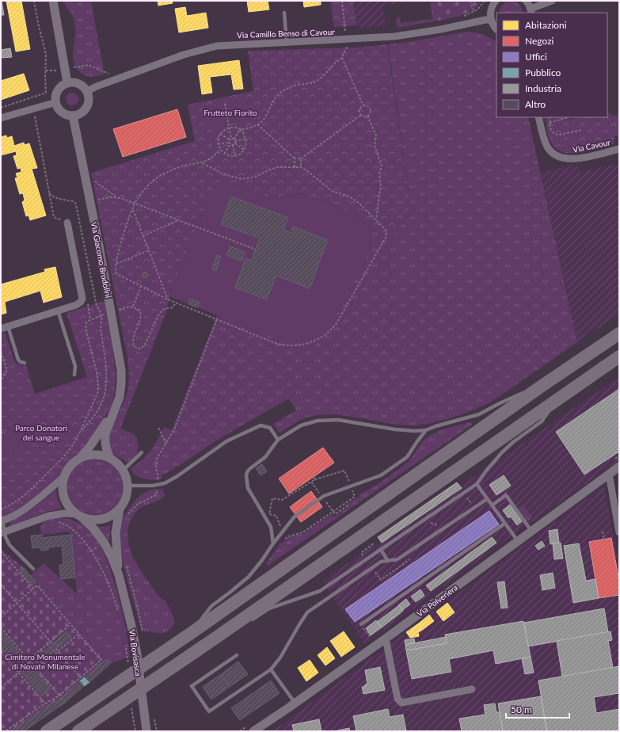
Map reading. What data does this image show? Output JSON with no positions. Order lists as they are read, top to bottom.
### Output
{
  "streets": {
    "street": [
      "Via Camillo Benso di Cavour",
      "Via Cavour",
      "Via Giacomo Brodolini",
      "Via Polveriera",
      "Via Bovisasca"
    ]
  },
  "crossings": [
    ["Via Camillo Benso di Cavour", "Via Giacomo Brodolini"],
    ["Via Giacomo Brodolini", "Via Bovisasca"]
  ],
  "parks": ["Frutteto Fiorito", "Parco Donatori del sangue", "Cimitero Monumentale di Novate Milanese"],
  "legend": [
    "Abitazioni",
    "Negozi",
    "Uffici",
    "Pubblico",
    "Industria",
    "Altro"
  ],
  "scale_bar": "50 m"
}
